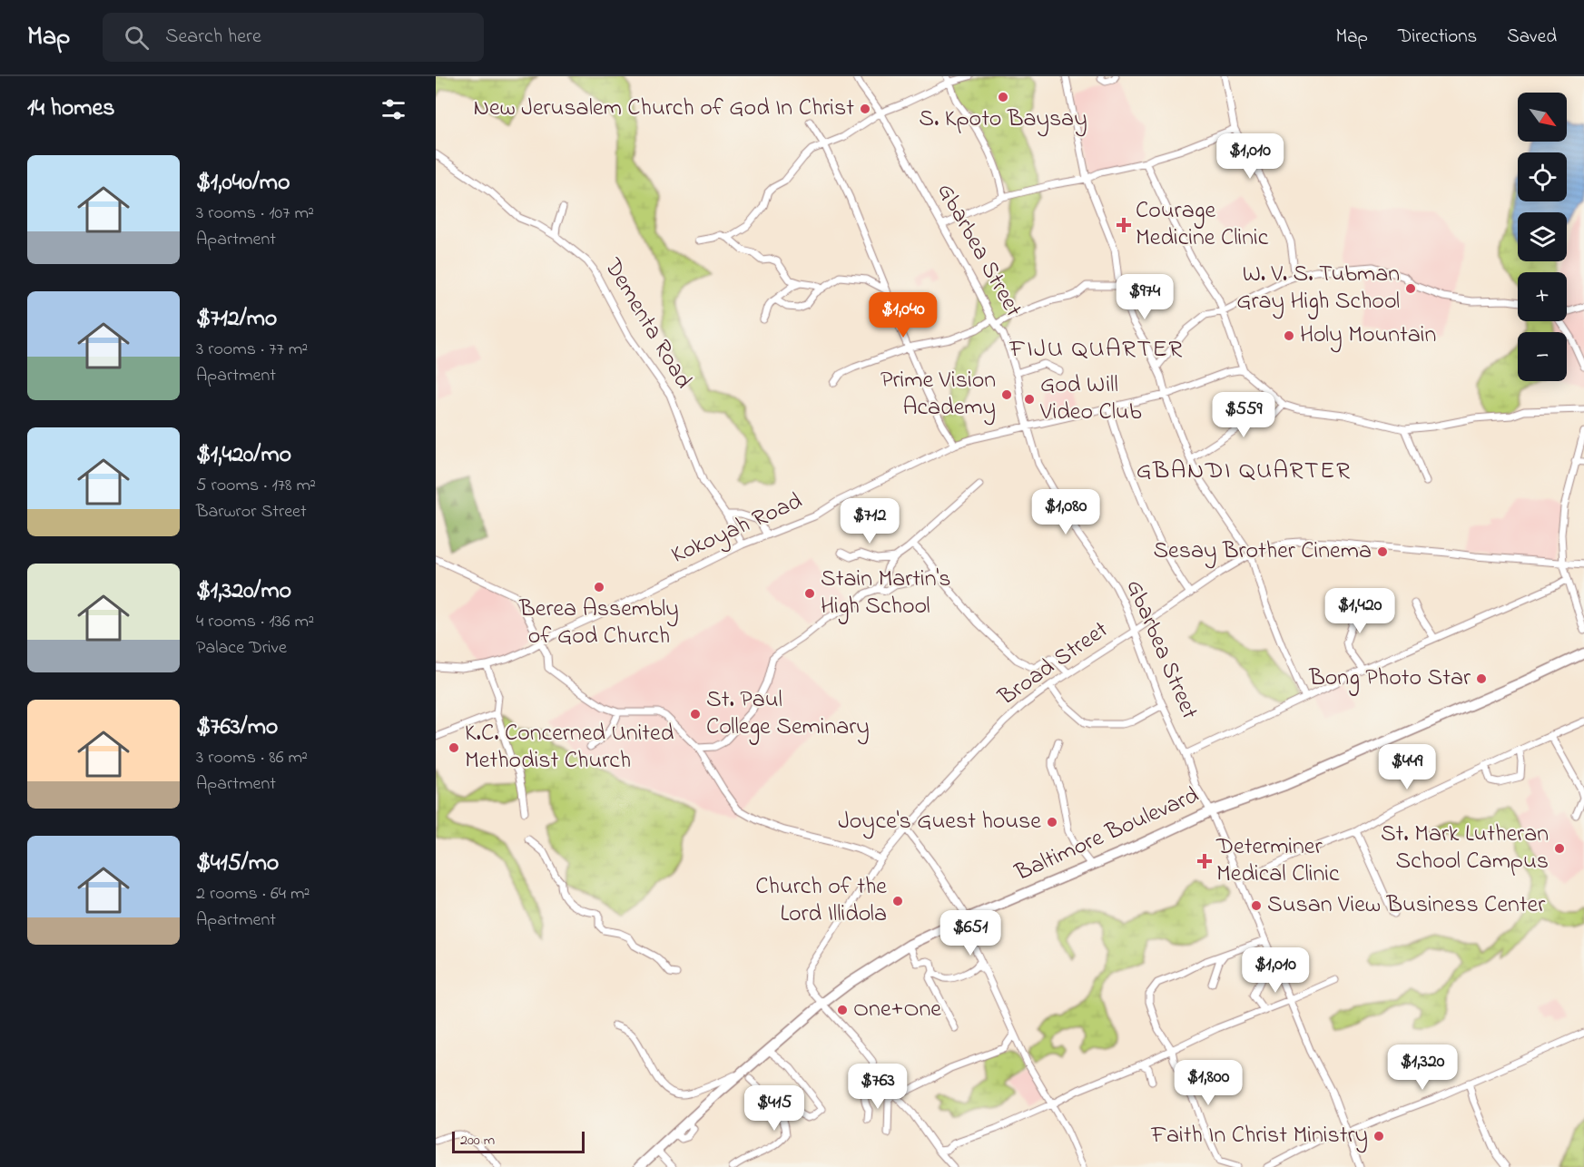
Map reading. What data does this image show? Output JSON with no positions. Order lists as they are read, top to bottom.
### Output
{
  "streets": {
    "highway": ["Baltimore Boulevard"],
    "street": [
      "Gbarbea Street",
      "Dementa Road",
      "Kokoyah Road",
      "Broad Street"
    ]
  },
  "crossings": [
    ["Gbarbea Street", "Kokoyah Road"],
    ["Gbarbea Street", "Broad Street"],
    ["Gbarbea Street", "Baltimore Boulevard"],
    ["Dementa Road", "Kokoyah Road"],
    ["Broad Street", "Baltimore Boulevard"]
  ],
  "districts": ["FIJU QUARTER", "GBANDI QUARTER"],
  "places": {
    "other": [
      "S. Kpoto Baysay",
      "New Jerusalem Church of God In Christ",
      "W. V. S. Tubman Gray High School",
      "Holy Mountain",
      "Prime Vision Academy",
      "God Will Video Club",
      "Sesay Brother Cinema",
      "Berea Assembly of God Church",
      "Stain Martin's High School",
      "Bong Photo Star",
      "St. Paul College Seminary",
      "K.C. Concerned United Methodist Church",
      "Joyce's Guest house",
      "St. Mark Lutheran School Campus",
      "Church of the Lord Illidola",
      "Susan View Business Center",
      "One+One",
      "Faith In Christ Ministry"
    ],
    "health": ["Courage Medicine Clinic", "Determiner Medical Clinic"]
  },
  "scale_bar": "200 m",
  "north": "bottom right",
  "page": {
    "header": "Map",
    "search": "Search here",
    "nav": ["Map", "Directions", "Saved"],
    "heading": "14 homes",
    "map_buttons": ["+", "−"],
    "price": [
      "$1,010",
      "$974",
      "$1,040",
      "$559",
      "$1,080",
      "$712",
      "$1,420",
      "$449",
      "$651",
      "$1,010",
      "$1,320",
      "$1,800",
      "$763",
      "$415"
    ],
    "list": [
      {
        "name": "$1,040/mo",
        "note": "3 rooms · 107 m² · Apartment"
      },
      {
        "name": "$712/mo",
        "note": "3 rooms · 77 m² · Apartment"
      },
      {
        "name": "$1,420/mo",
        "note": "5 rooms · 178 m² · Barwror Street"
      },
      {
        "name": "$1,320/mo",
        "note": "4 rooms · 136 m² · Palace Drive"
      },
      {
        "name": "$763/mo",
        "note": "3 rooms · 86 m² · Apartment"
      },
      {
        "name": "$415/mo",
        "note": "2 rooms · 64 m² · Apartment"
      }
    ],
    "scale": "200 m"
  }
}
